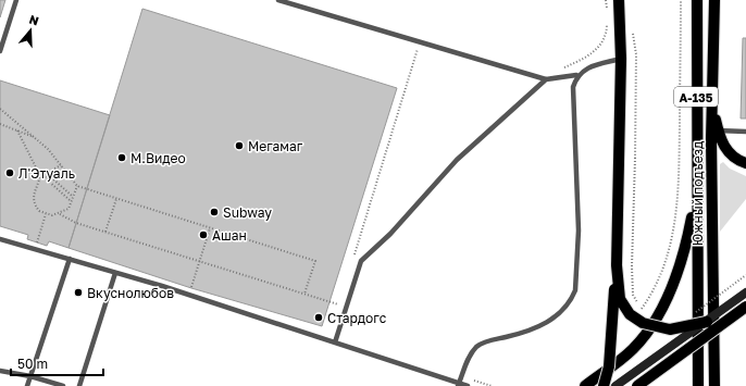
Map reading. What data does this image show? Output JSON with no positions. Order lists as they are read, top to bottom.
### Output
{
  "streets": {
    "main road": ["А-135", "Южный подъезд"]
  },
  "places": [
    "Мегамаг",
    "М.Видео",
    "Л'Этуаль",
    "Subway",
    "Ашан",
    "Вкуснолюбов",
    "Стардогс"
  ],
  "scale_bar": "50 m",
  "north": "top"
}
